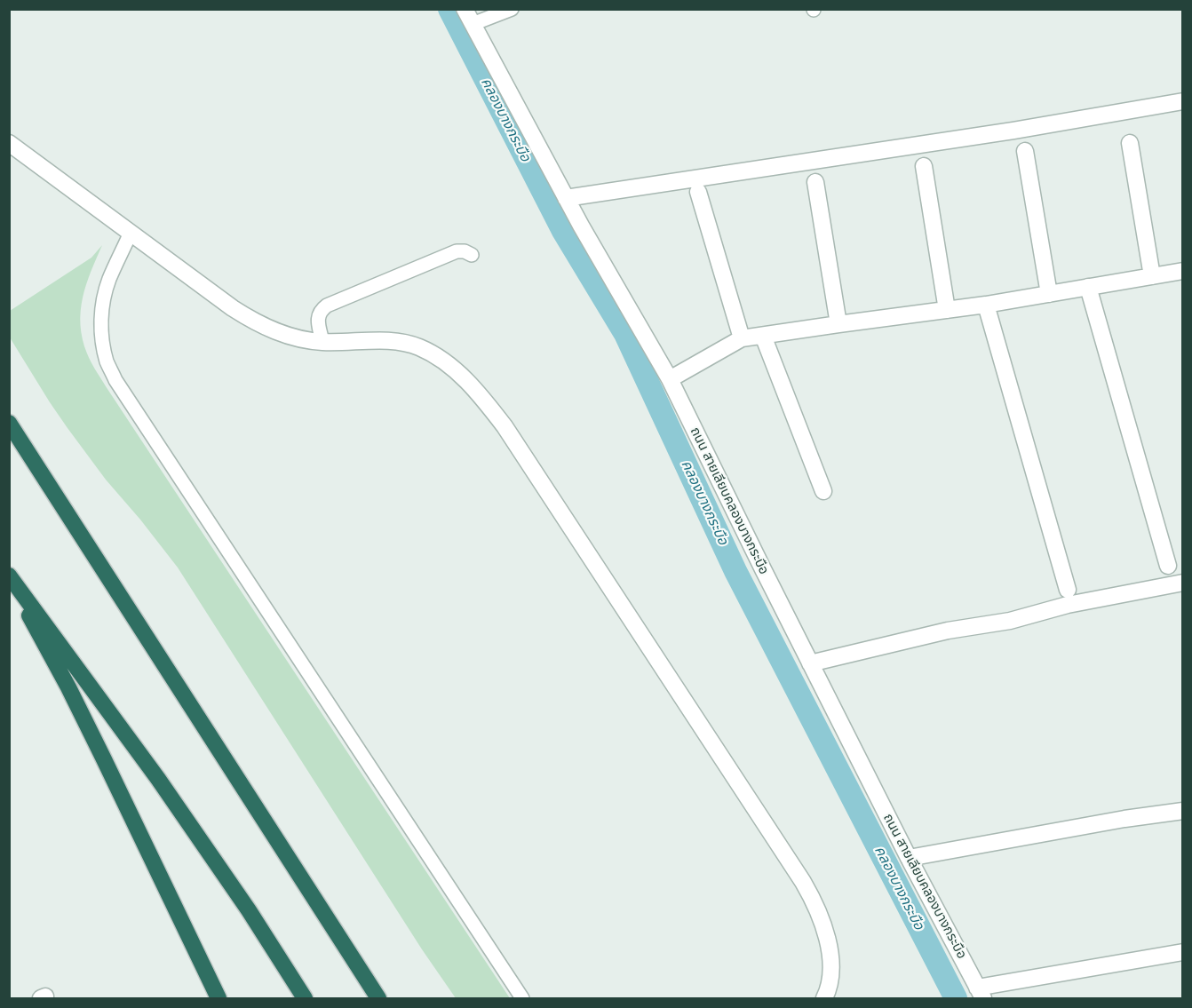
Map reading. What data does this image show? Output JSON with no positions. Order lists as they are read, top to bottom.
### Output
{
  "streets": {
    "street": ["ถนน สายเลียบคลองบางกระบือ"]
  },
  "water": ["คลองบางกระบือ"]
}
